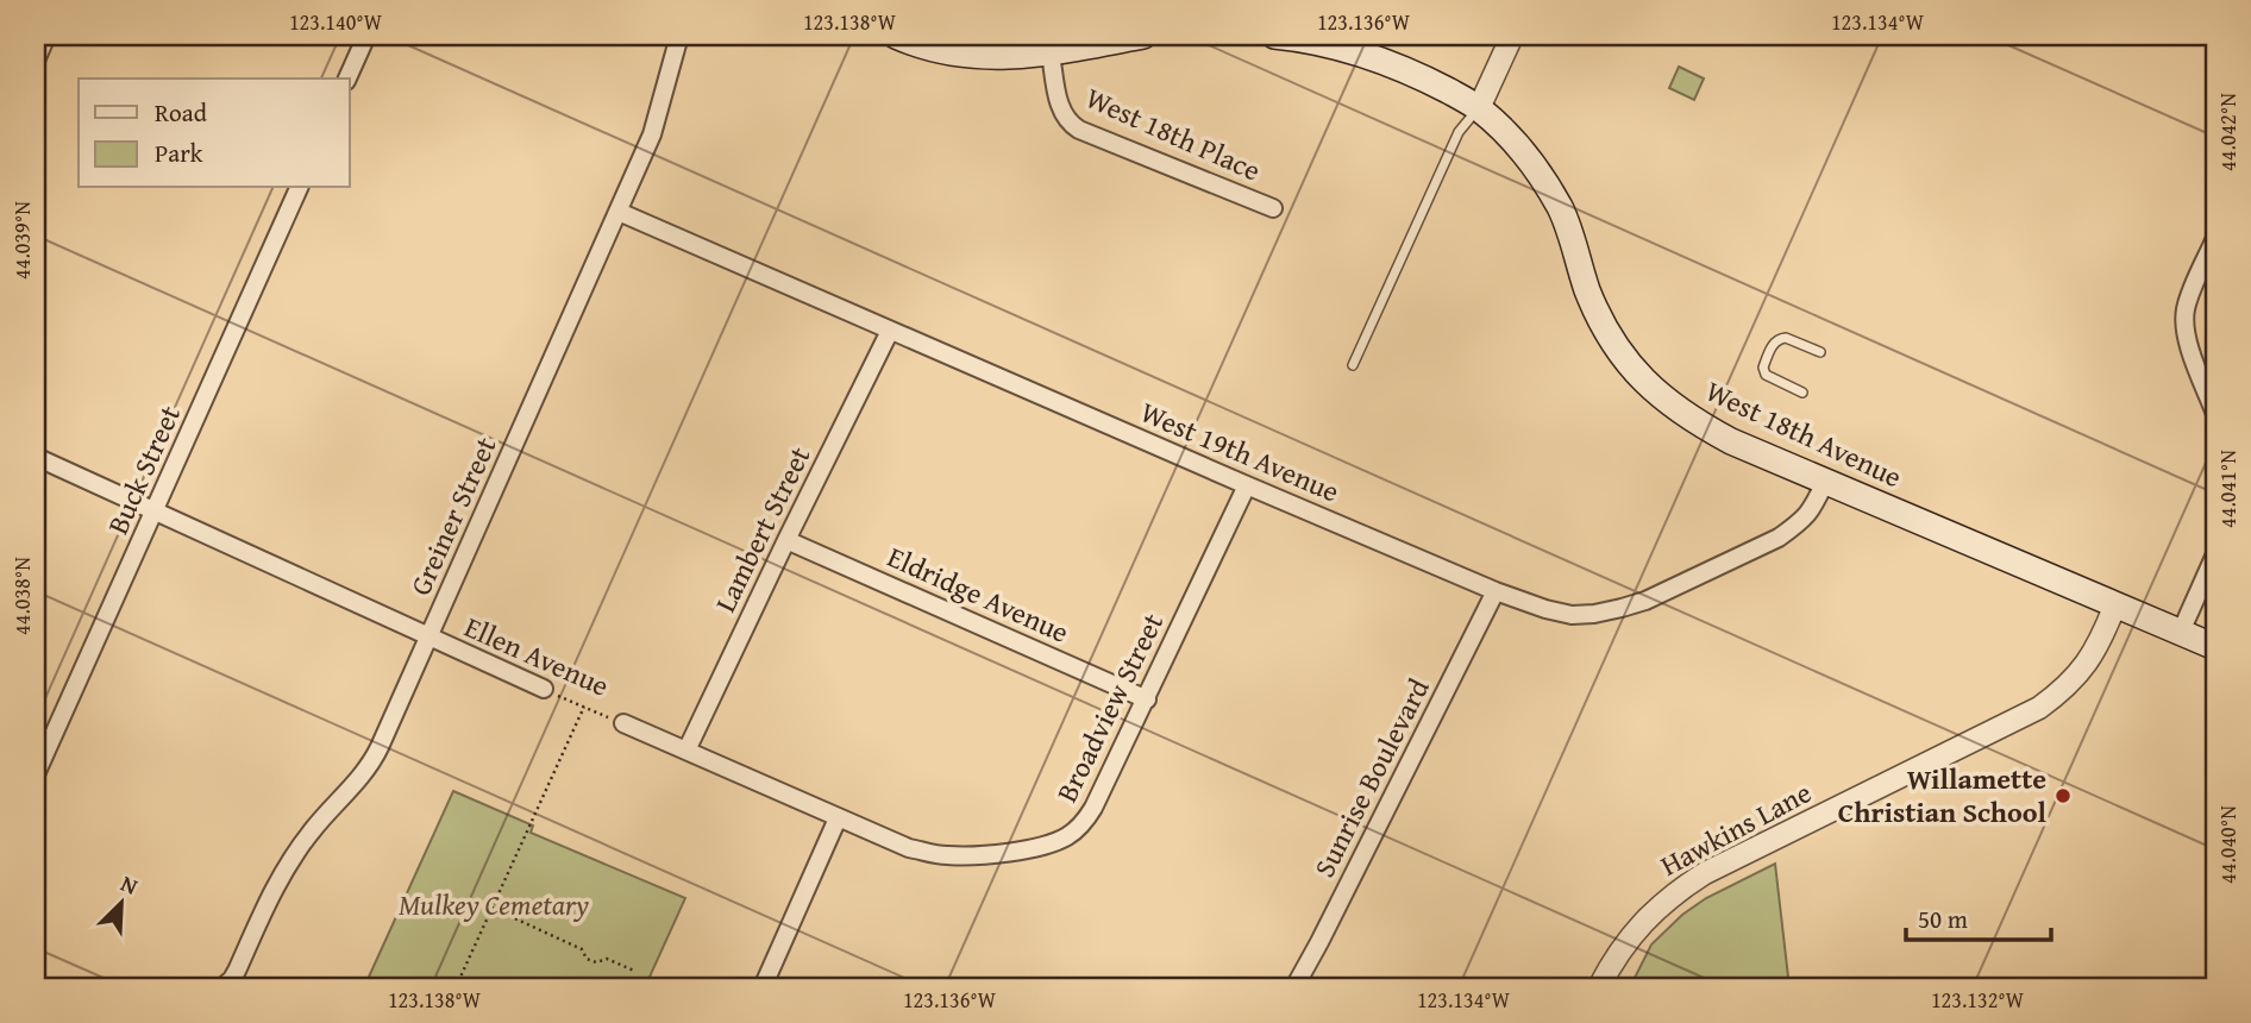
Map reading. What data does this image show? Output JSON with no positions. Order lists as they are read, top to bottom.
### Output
{
  "streets": {
    "main road": ["West 18th Avenue"],
    "street": [
      "West 18th Place",
      "West 19th Avenue",
      "Buck Street",
      "Greiner Street",
      "Lambert Street",
      "Eldridge Avenue",
      "Ellen Avenue",
      "Broadview Street",
      "Sunrise Boulevard",
      "Hawkins Lane"
    ]
  },
  "crossings": [
    ["West 18th Avenue", "West 19th Avenue"],
    ["West 18th Avenue", "Hawkins Lane"],
    ["West 19th Avenue", "Greiner Street"],
    ["West 19th Avenue", "Lambert Street"],
    ["West 19th Avenue", "Broadview Street"],
    ["West 19th Avenue", "Sunrise Boulevard"],
    ["Buck Street", "Ellen Avenue"],
    ["Greiner Street", "Ellen Avenue"],
    ["Lambert Street", "Eldridge Avenue"],
    ["Lambert Street", "Ellen Avenue"],
    ["Eldridge Avenue", "Broadview Street"],
    ["Ellen Avenue", "Broadview Street"]
  ],
  "parks": ["Mulkey Cemetary"],
  "places": ["Willamette Christian School"],
  "legend": ["Road", "Park"],
  "scale_bar": "50 m",
  "north": "top right",
  "coordinates": [
    "123.140°W",
    "123.138°W",
    "123.136°W",
    "123.134°W",
    "44.042°N",
    "44.039°N",
    "44.041°N",
    "44.038°N",
    "44.040°N",
    "123.132°W"
  ]
}
